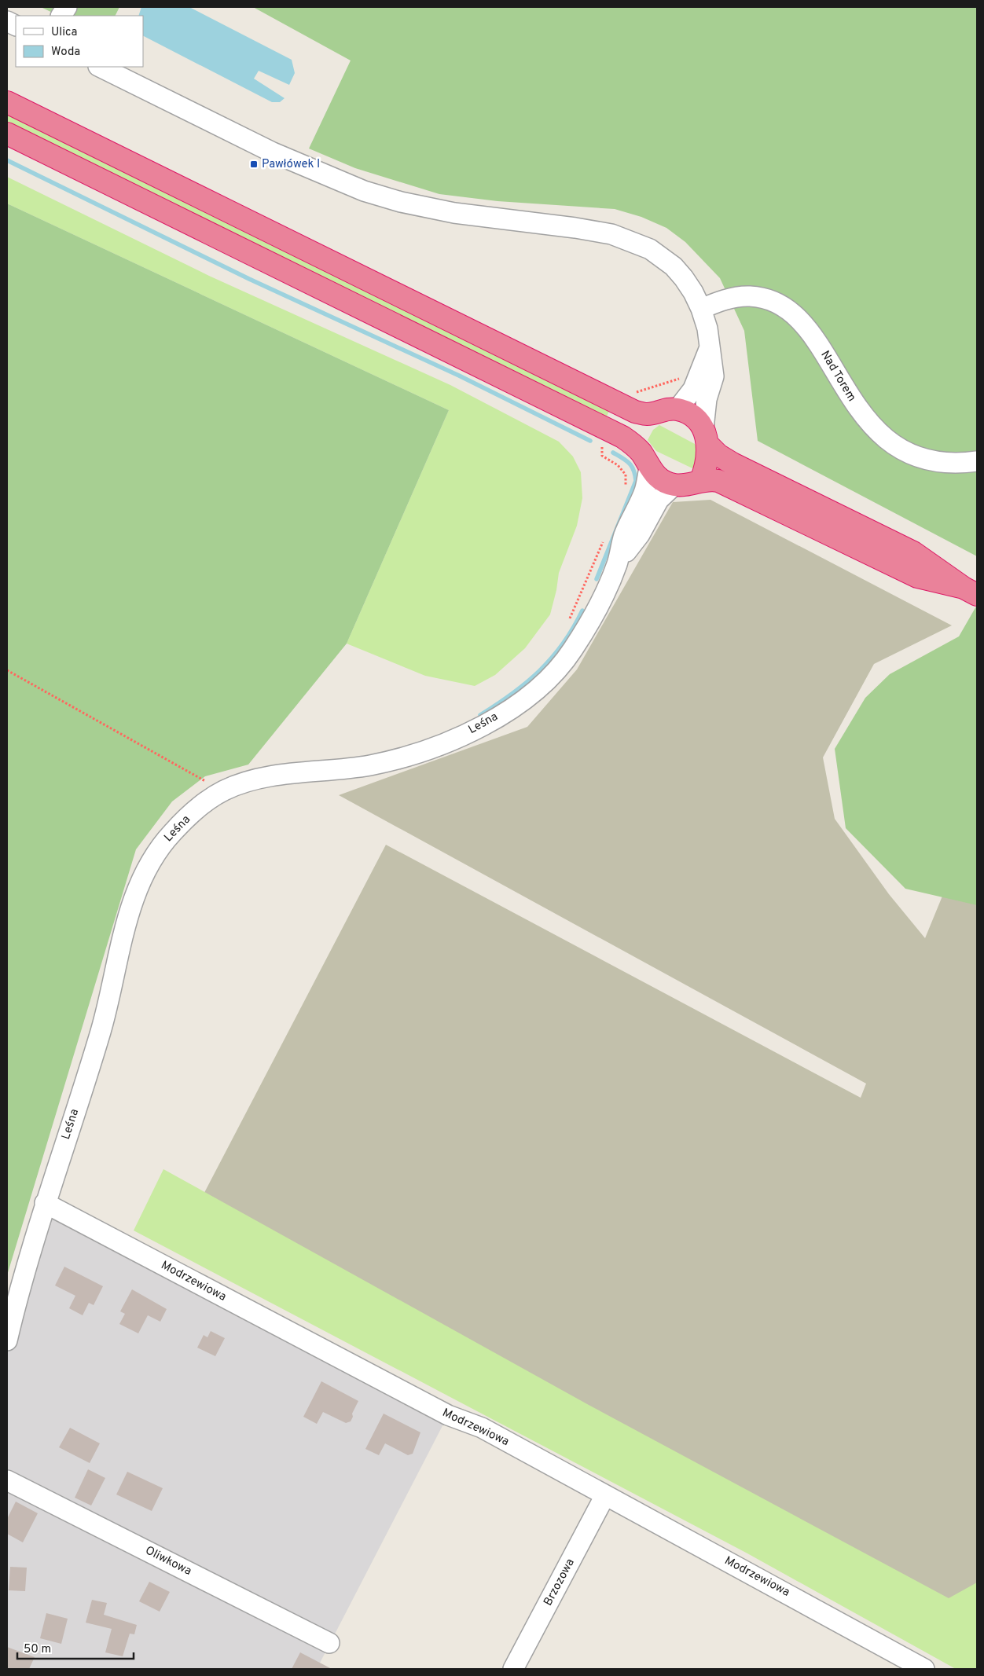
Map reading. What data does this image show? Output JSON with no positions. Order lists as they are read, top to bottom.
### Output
{
  "streets": {
    "street": [
      "Nad Torem",
      "Leśna",
      "Modrzewiowa",
      "Oliwkowa",
      "Brzozowa"
    ]
  },
  "crossings": [
    ["Leśna", "Modrzewiowa"],
    ["Modrzewiowa", "Brzozowa"]
  ],
  "places": {
    "transit": ["Pawłówek I"]
  },
  "legend": ["Ulica", "Woda"],
  "scale_bar": "50 m"
}
